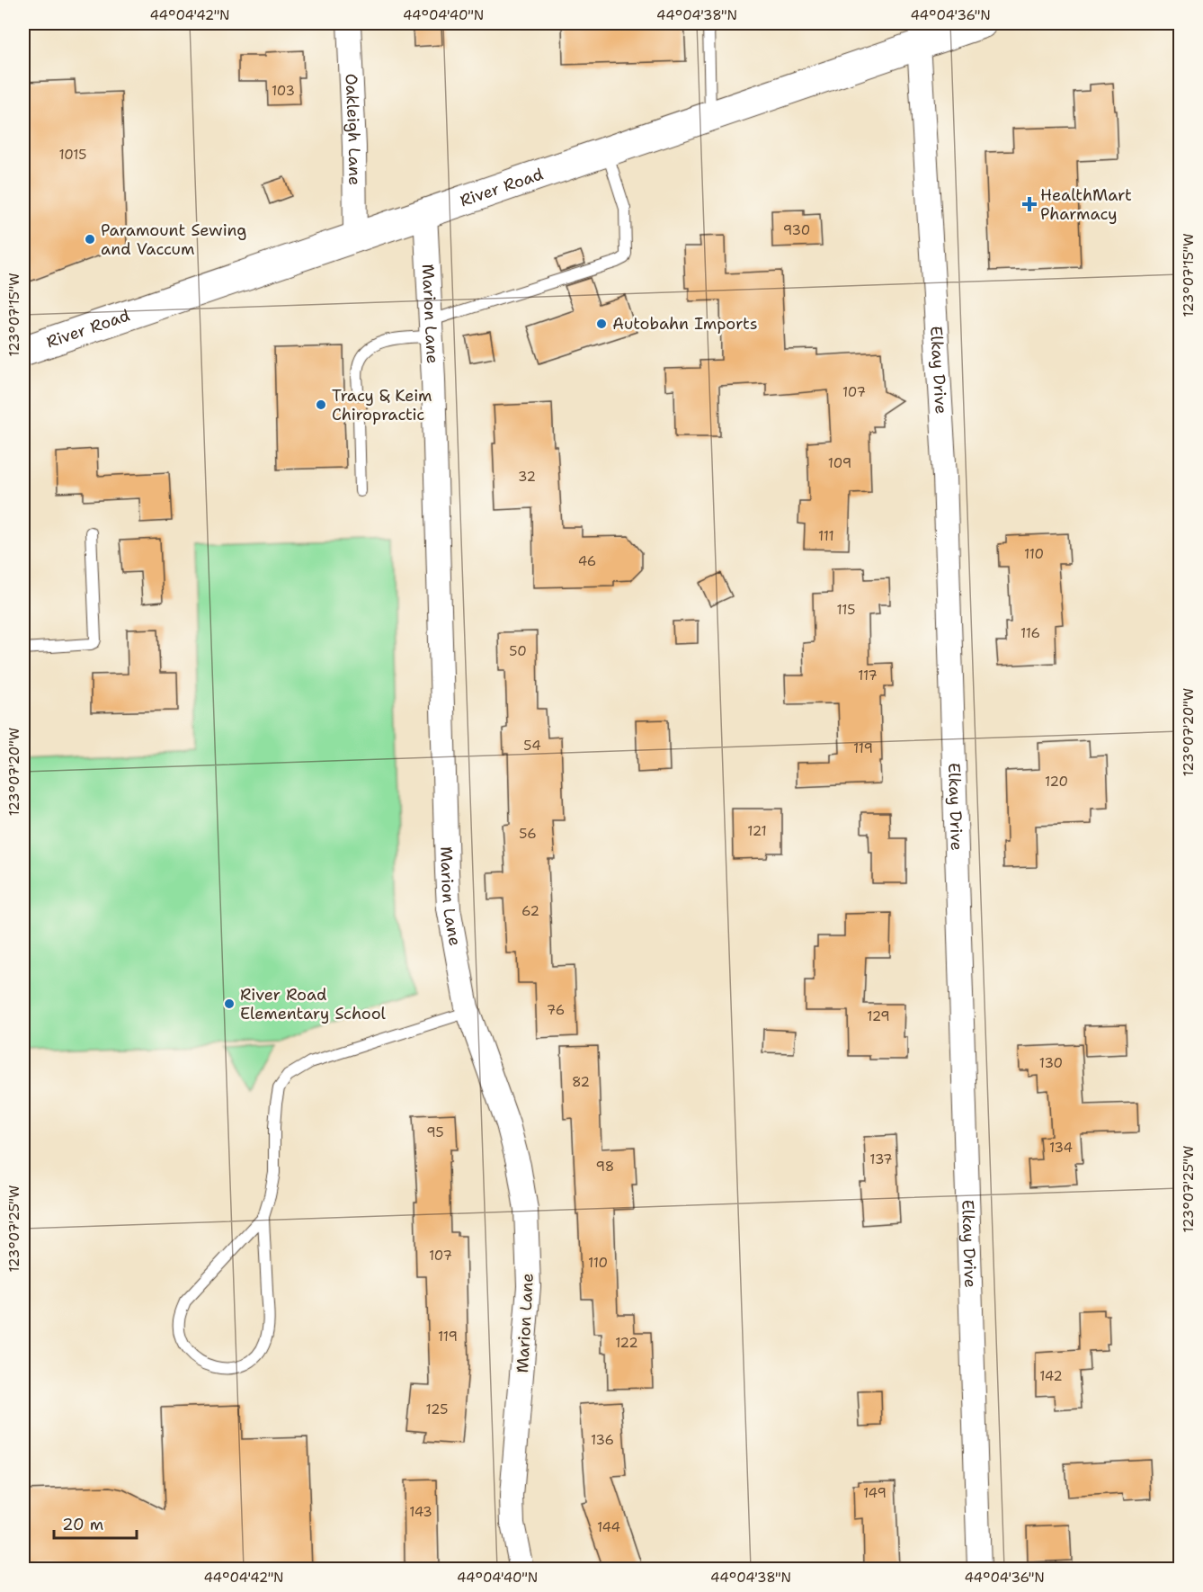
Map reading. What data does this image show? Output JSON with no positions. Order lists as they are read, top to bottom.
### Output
{
  "streets": {
    "main road": ["River Road"],
    "street": ["Oakleigh Lane", "Marion Lane", "Elkay Drive"]
  },
  "crossings": [
    ["Oakleigh Lane", "River Road"],
    ["River Road", "Marion Lane"],
    ["River Road", "Elkay Drive"]
  ],
  "places": {
    "health": ["HealthMart Pharmacy"],
    "other": [
      "Paramount Sewing and Vaccum",
      "Autobahn Imports",
      "Tracy & Keim Chiropractic",
      "River Road Elementary School"
    ]
  },
  "house_numbers": [
    "103",
    "1015",
    "930",
    "107",
    "109",
    "32",
    "111",
    "110",
    "46",
    "115",
    "116",
    "50",
    "117",
    "54",
    "119",
    "120",
    "121",
    "56",
    "62",
    "76",
    "129",
    "130",
    "82",
    "95",
    "134",
    "137",
    "98",
    "107",
    "110",
    "119",
    "122",
    "142",
    "125",
    "136",
    "149",
    "143",
    "144"
  ],
  "scale_bar": "20 m",
  "coordinates": [
    "44°04'42\"N",
    "44°04'40\"N",
    "44°04'38\"N",
    "44°04'36\"N",
    "123°07'15\"W",
    "123°07'20\"W",
    "123°07'25\"W"
  ]
}
